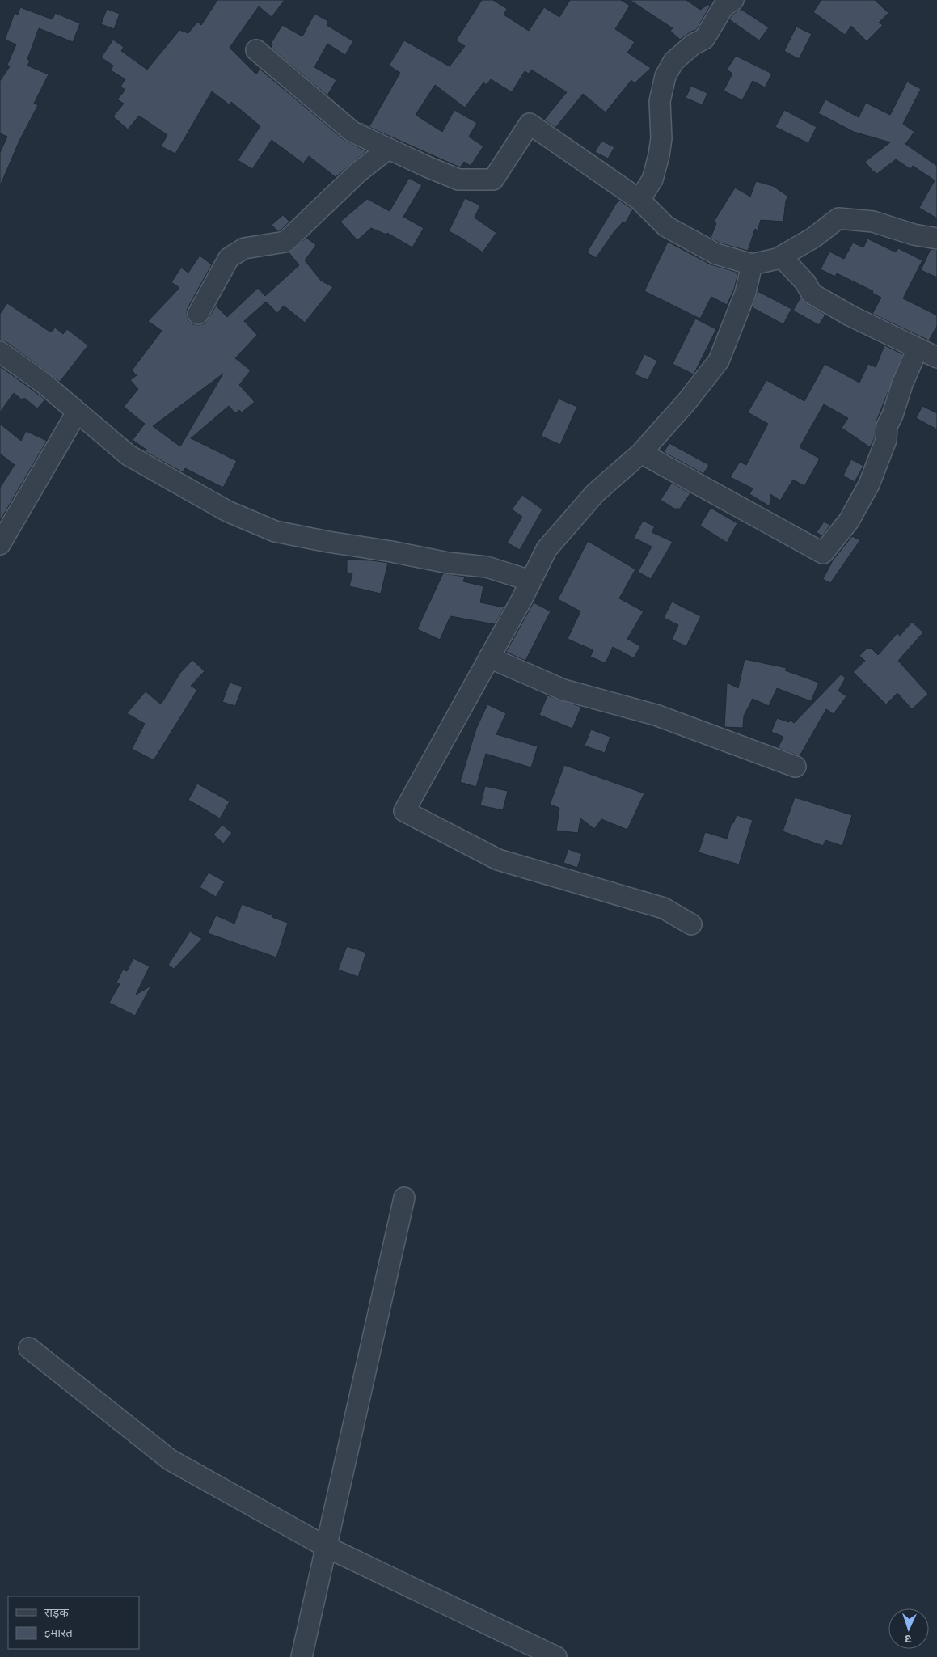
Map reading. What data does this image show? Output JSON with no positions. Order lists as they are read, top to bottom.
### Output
{
  "legend": ["सड़क", "इमारत"],
  "north": "bottom"
}
